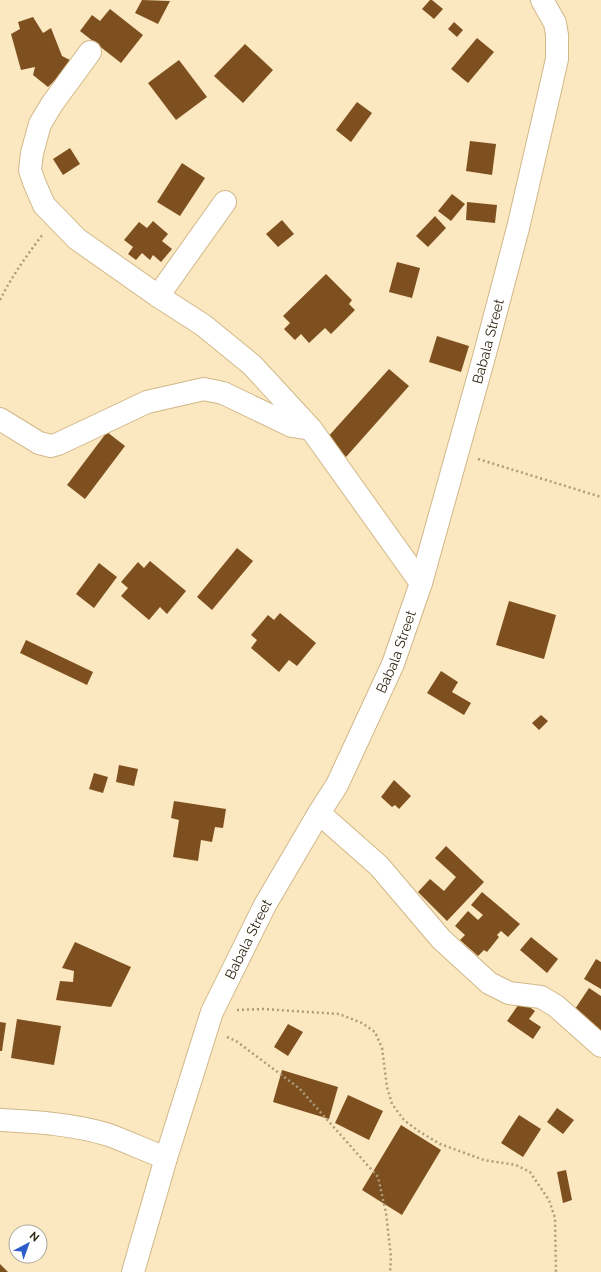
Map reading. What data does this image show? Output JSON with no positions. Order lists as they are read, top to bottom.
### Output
{
  "streets": {
    "street": ["Babala Street"]
  },
  "north": "top right"
}
